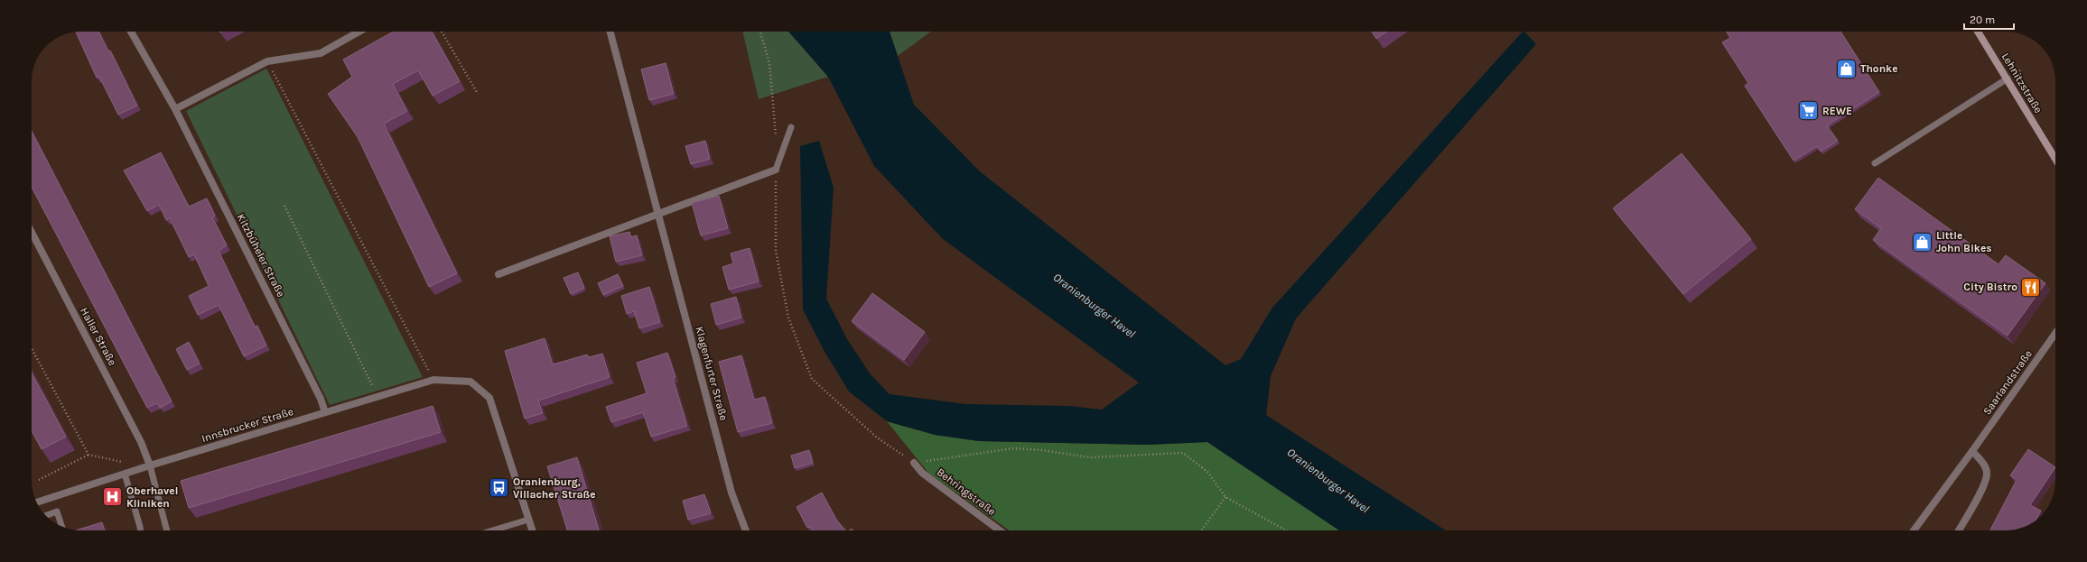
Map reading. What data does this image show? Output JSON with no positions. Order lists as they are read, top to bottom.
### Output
{
  "streets": {
    "main road": ["Lehnitzstraße"],
    "street": [
      "Kitzbüheler Straße",
      "Haller Straße",
      "Klagenfurter Straße",
      "Saarlandstraße",
      "Innsbrucker Straße",
      "Behringstraße"
    ]
  },
  "crossings": [
    ["Kitzbüheler Straße", "Innsbrucker Straße"],
    ["Haller Straße", "Innsbrucker Straße"]
  ],
  "water": ["Oranienburger Havel"],
  "places": {
    "shop": ["Thonke", "Little John Bikes"],
    "supermarket": ["REWE"],
    "restaurant": ["City Bistro"],
    "bus stop": ["Oranienburg, Villacher Straße"],
    "hospital": ["Oberhavel Kliniken"]
  },
  "scale_bar": "20 m"
}
